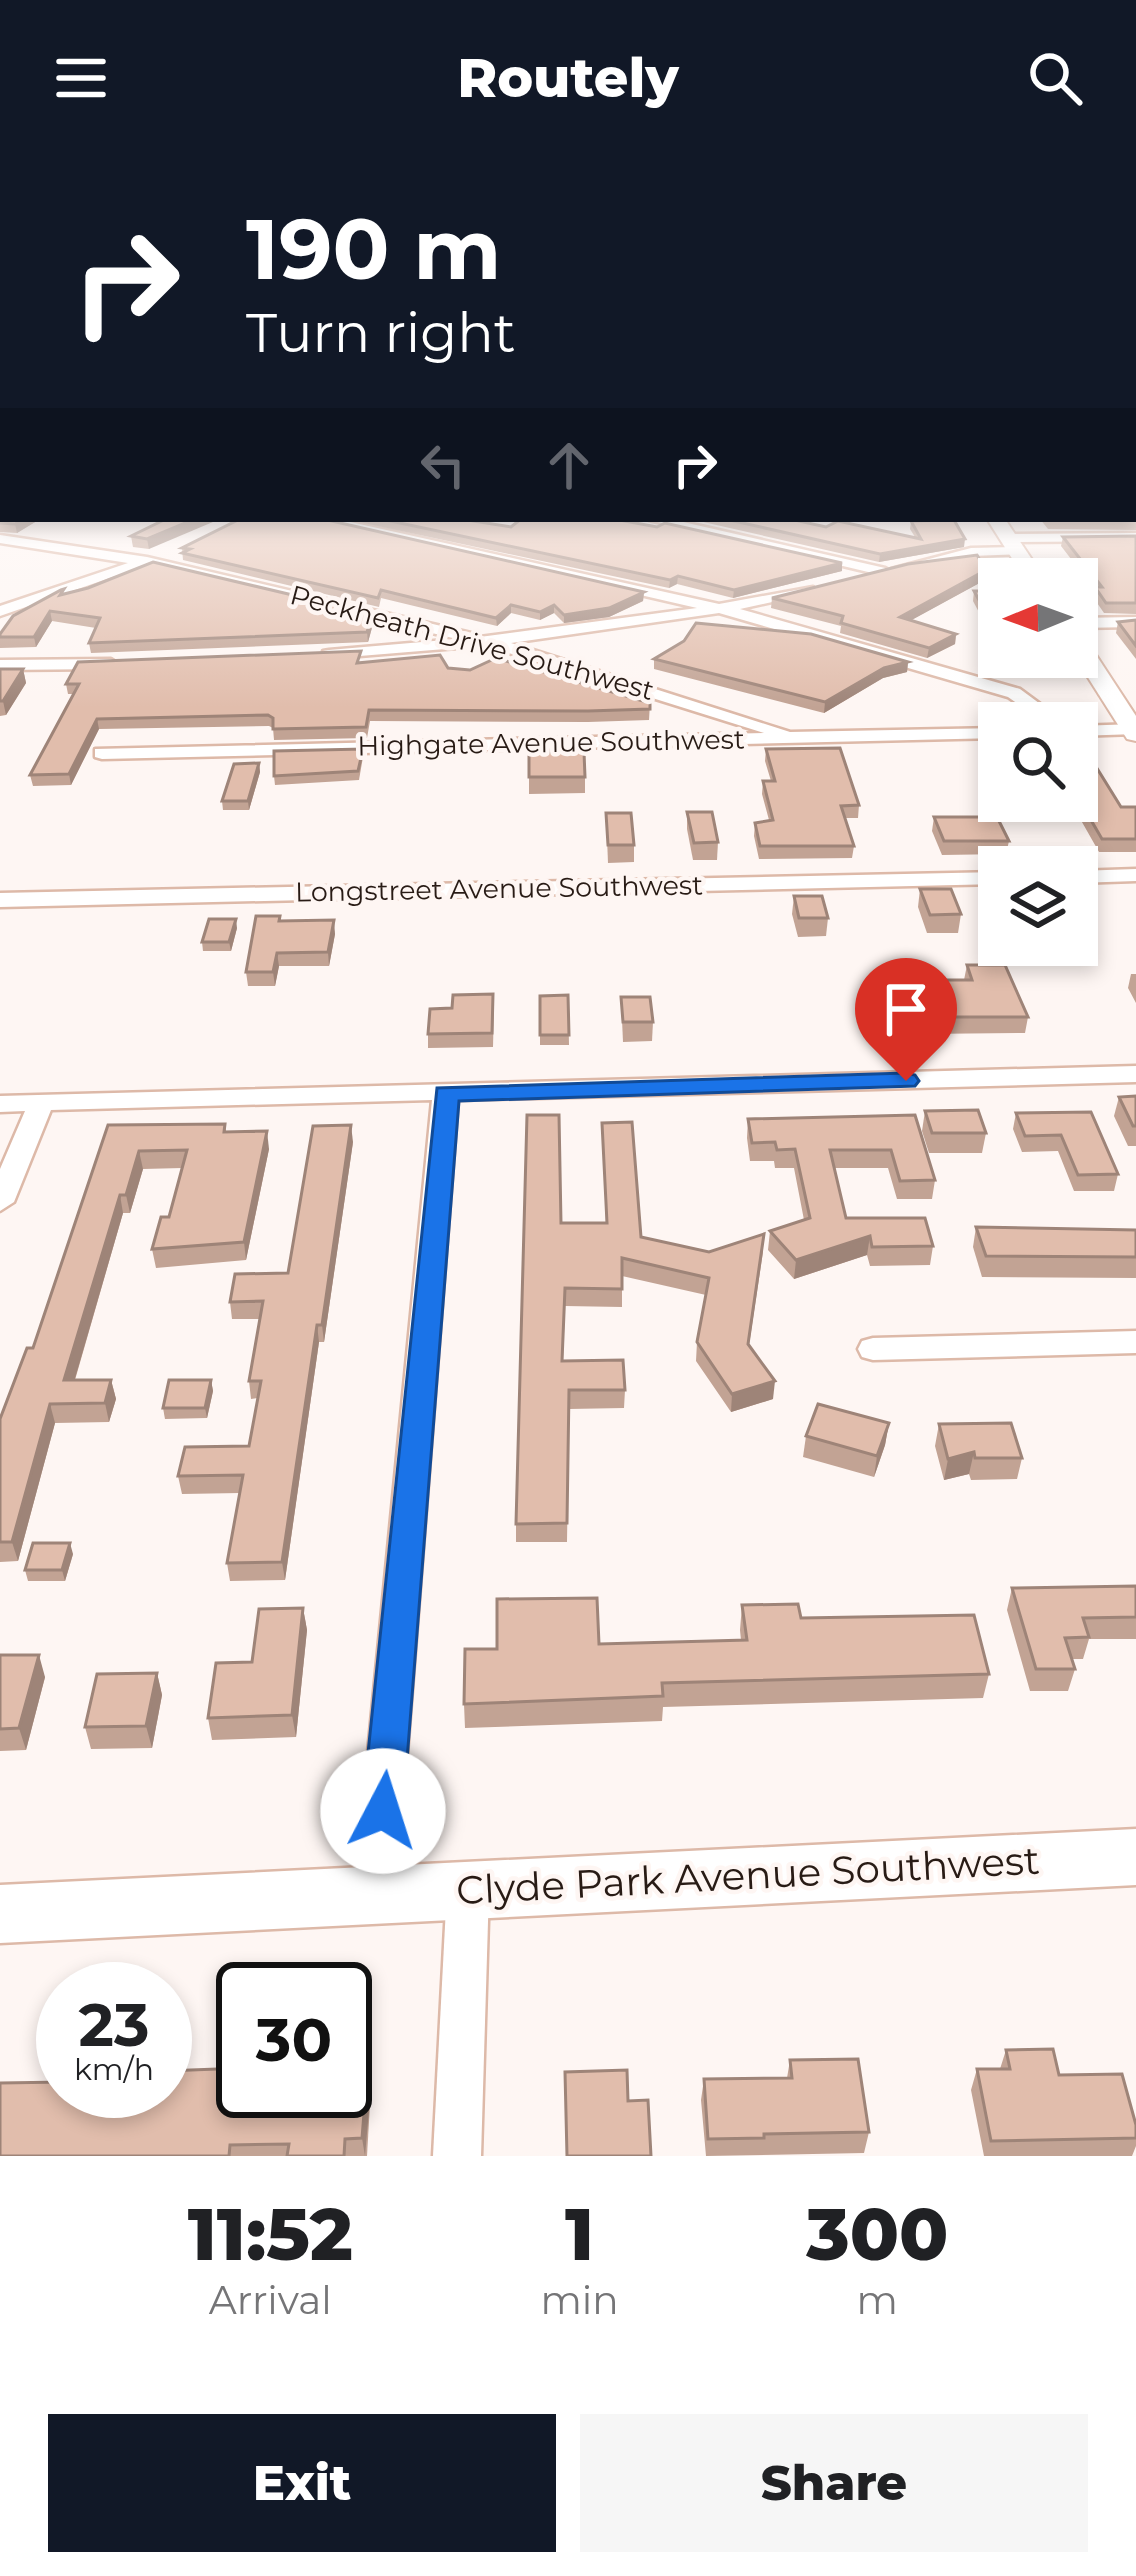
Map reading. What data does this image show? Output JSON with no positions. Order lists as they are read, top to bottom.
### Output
{
  "streets": {
    "main road": ["Clyde Park Avenue Southwest"],
    "street": ["Peckheath Drive Southwest", "Highgate Avenue Southwest", "Longstreet Avenue Southwest"]
  },
  "crossings": [
    ["Peckheath Drive Southwest", "Highgate Avenue Southwest"]
  ],
  "north": "left",
  "page": {
    "header": "Routely",
    "turn": ["190 m", "Turn right"],
    "speed": "23 km/h",
    "limit": "30",
    "eta": [
      "11:52",
      "Arrival",
      "1",
      "min",
      "300",
      "m"
    ],
    "buttons": ["Exit", "Share"]
  }
}
